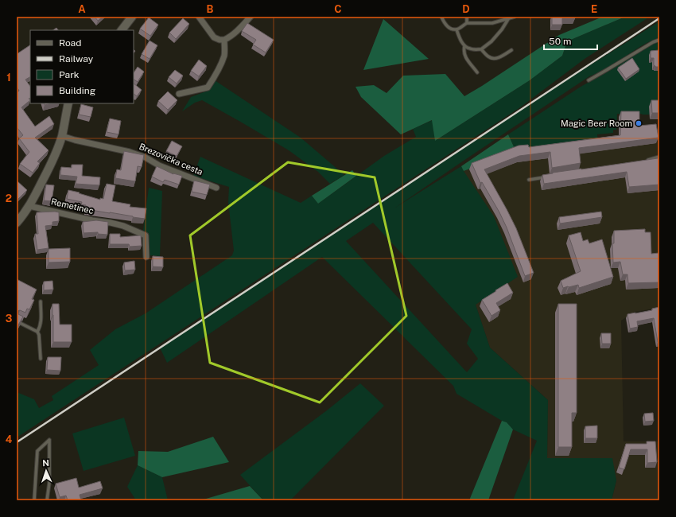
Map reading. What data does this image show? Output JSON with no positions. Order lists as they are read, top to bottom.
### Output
{
  "streets": {
    "street": ["Brezovička cesta", "Remetinec"]
  },
  "places": ["Magic Beer Room"],
  "legend": [
    "Road",
    "Railway",
    "Park",
    "Building"
  ],
  "scale_bar": "50 m",
  "north": "top",
  "grid": {
    "columns": [
      "A",
      "B",
      "C",
      "D",
      "E"
    ],
    "rows": [
      "1",
      "2",
      "3",
      "4"
    ]
  }
}
